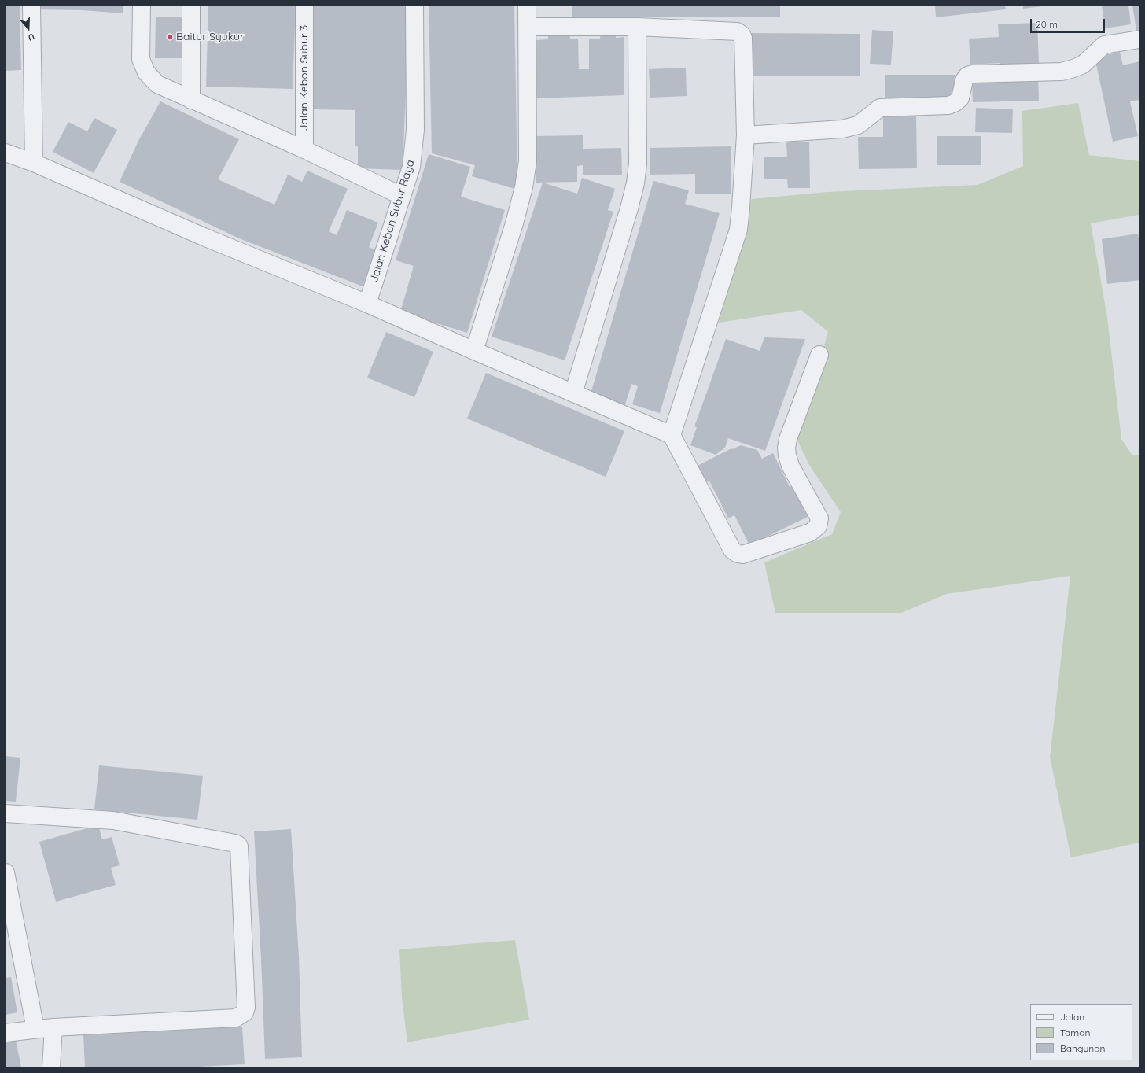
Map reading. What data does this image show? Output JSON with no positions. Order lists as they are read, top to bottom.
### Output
{
  "streets": {
    "street": ["Jalan Kebon Subur 3", "Jalan Kebon Subur Raya"]
  },
  "places": ["BaiturlSyukur"],
  "legend": ["Jalan", "Taman", "Bangunan"],
  "scale_bar": "20 m",
  "north": "bottom"
}
